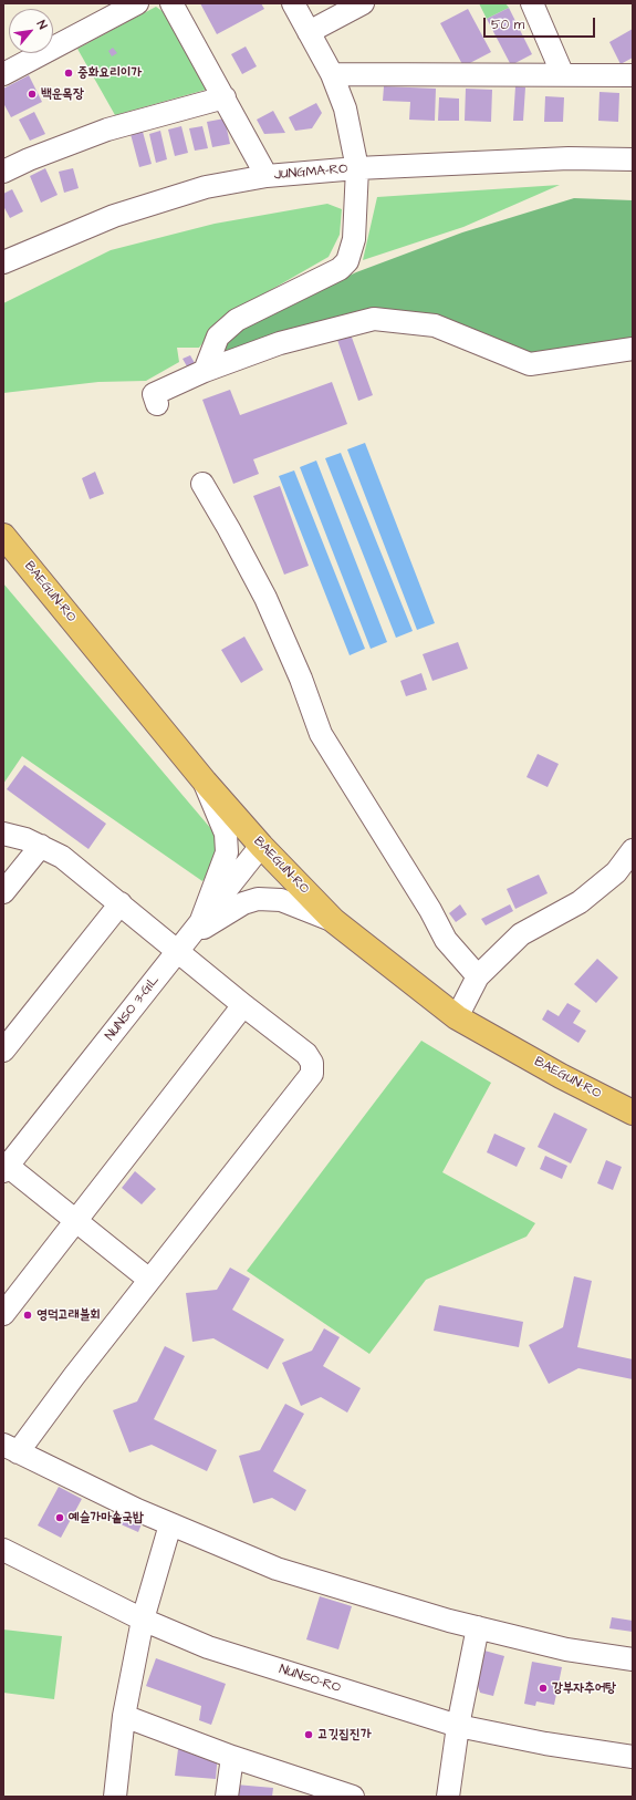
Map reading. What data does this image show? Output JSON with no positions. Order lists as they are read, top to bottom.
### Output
{
  "streets": {
    "main road": ["BAEGUN-RO"],
    "street": ["JUNGMA-RO", "NUNSO 3-GIL", "NUNSO-RO"]
  },
  "crossings": [
    ["BAEGUN-RO", "NUNSO 3-GIL"]
  ],
  "places": [
    "중화요리이가",
    "백운목장",
    "영덕고래불회",
    "예슬가마솥국밥",
    "강부자추어탕",
    "고깃집진가"
  ],
  "scale_bar": "50 m",
  "north": "top right"
}
